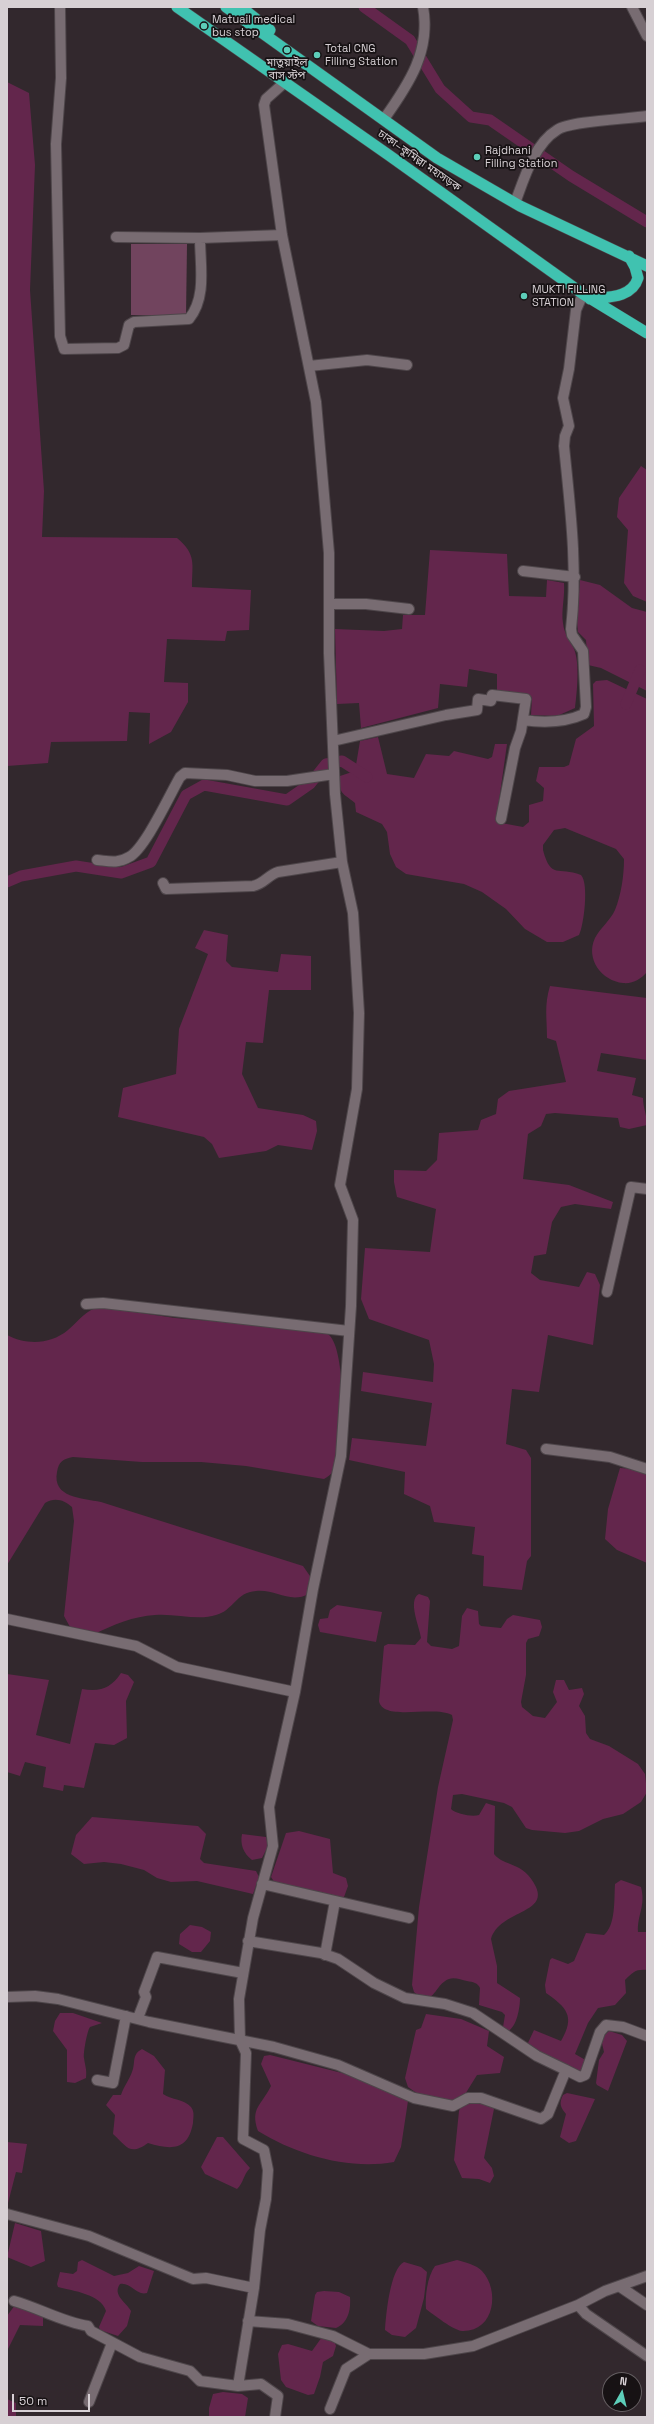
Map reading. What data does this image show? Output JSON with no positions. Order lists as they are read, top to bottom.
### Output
{
  "streets": {
    "highway": ["ঢাকা–কুমিল্লা মহাসড়ক"]
  },
  "places": [
    "Matuail medical bus stop",
    "মাতুয়াইল বাস স্টপ",
    "Total CNG Filling Station",
    "Rajdhani Filling Station",
    "MUKTI FILLING STATION"
  ],
  "scale_bar": "50 m",
  "north": "top"
}
